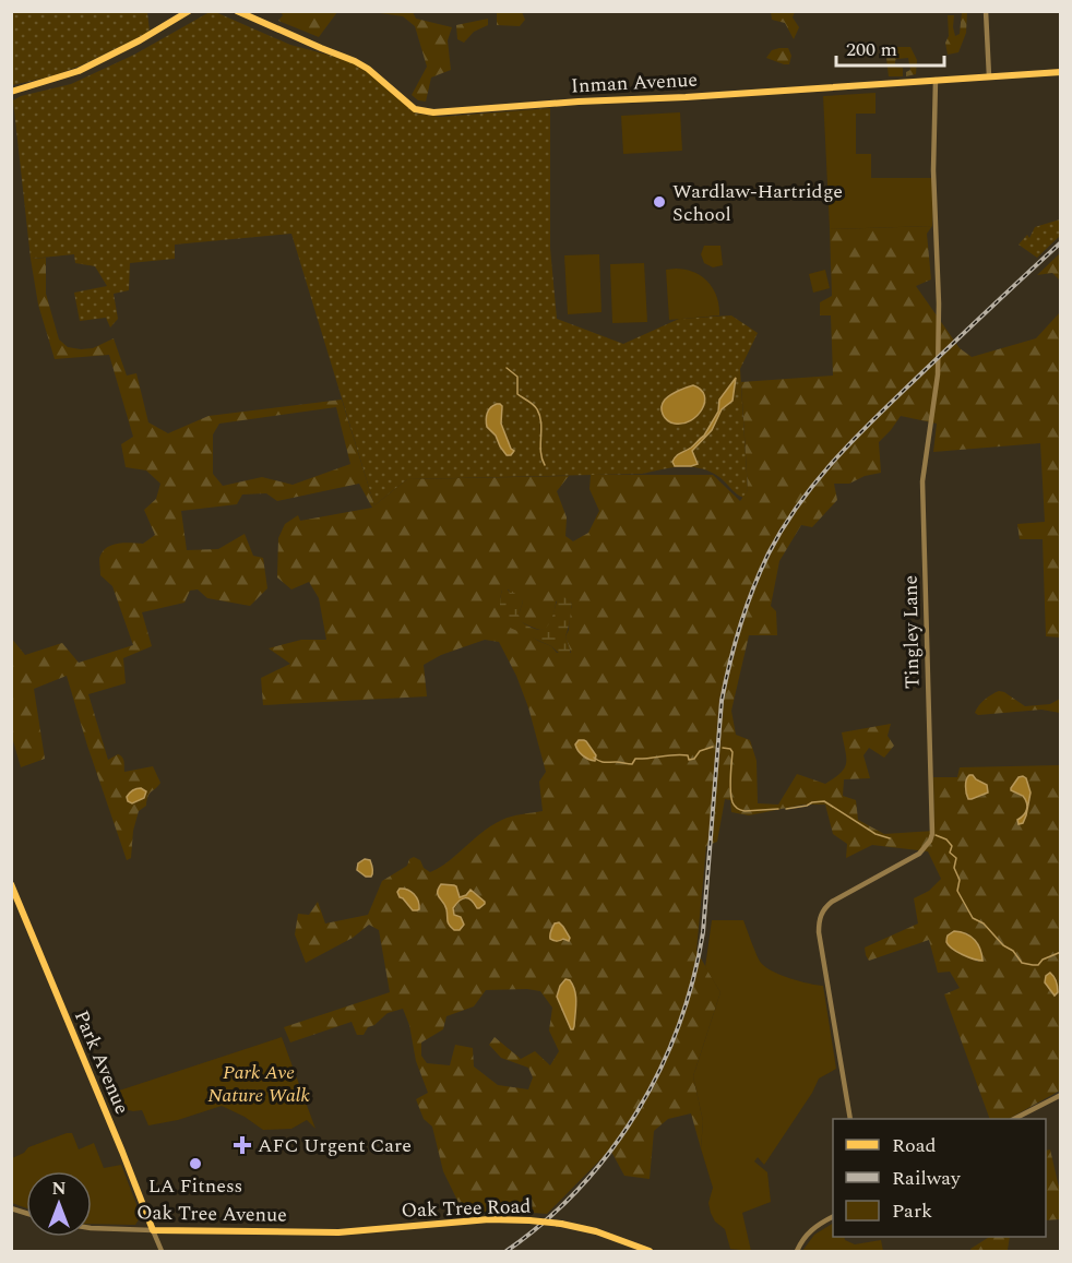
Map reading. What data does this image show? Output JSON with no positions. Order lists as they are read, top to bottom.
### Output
{
  "streets": {
    "main road": [
      "Inman Avenue",
      "Park Avenue",
      "Oak Tree Road",
      "Oak Tree Avenue"
    ],
    "street": ["Tingley Lane"]
  },
  "crossings": [
    ["Inman Avenue", "Tingley Lane"],
    ["Park Avenue", "Oak Tree Avenue"],
    ["Oak Tree Road", "Oak Tree Avenue"]
  ],
  "parks": ["Park Ave Nature Walk"],
  "places": {
    "other": ["Wardlaw-Hartridge School", "LA Fitness"],
    "health": ["AFC Urgent Care"]
  },
  "legend": ["Road", "Railway", "Park"],
  "scale_bar": "200 m",
  "north": "top"
}
